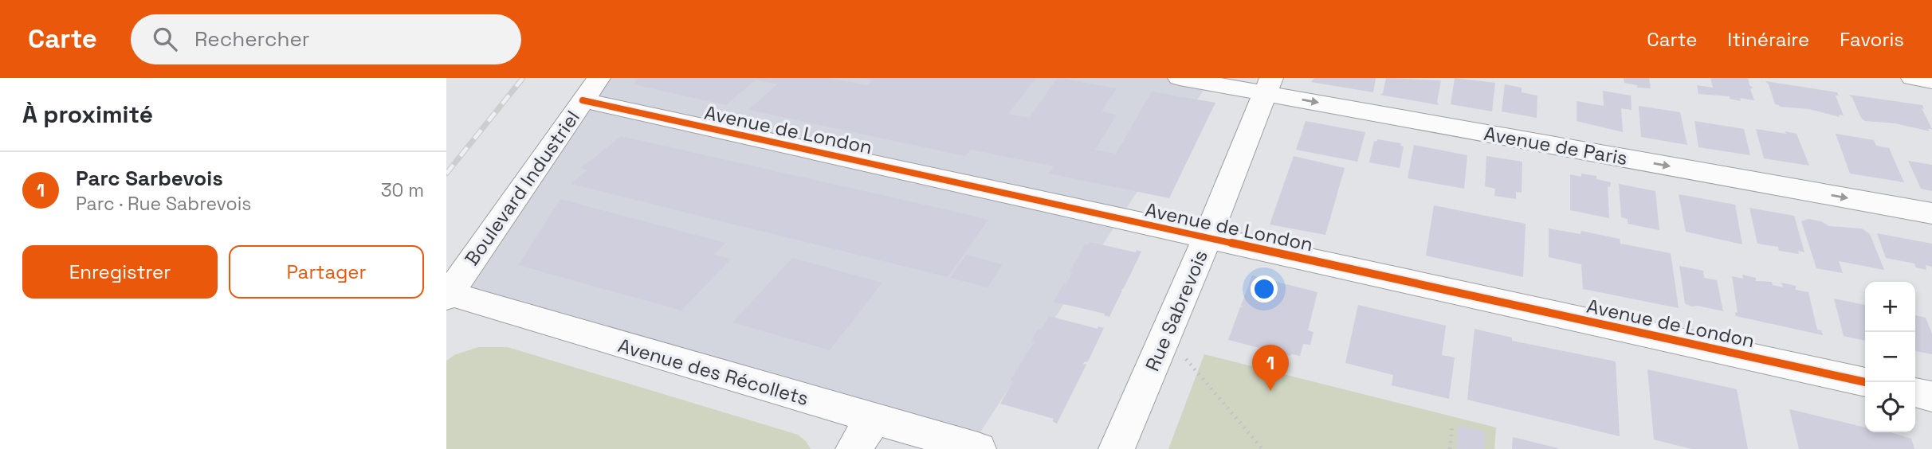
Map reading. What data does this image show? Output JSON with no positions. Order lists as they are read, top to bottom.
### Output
{
  "streets": {
    "street": [
      "Avenue de London",
      "Avenue de Paris",
      "Boulevard Industriel",
      "Rue Sabrevois",
      "Avenue des Récollets"
    ]
  },
  "crossings": [
    ["Avenue de London", "Boulevard Industriel"],
    ["Avenue de London", "Rue Sabrevois"],
    ["Avenue de Paris", "Rue Sabrevois"],
    ["Boulevard Industriel", "Avenue des Récollets"]
  ],
  "one_way": ["Avenue de Paris"],
  "page": {
    "header": "Carte",
    "search": "Rechercher",
    "nav": ["Carte", "Itinéraire", "Favoris"],
    "heading": "À proximité",
    "list": [
      {
        "mark": "1",
        "name": "Parc Sarbevois",
        "note": "Parc · Rue Sabrevois",
        "value": "30 m"
      }
    ],
    "buttons": ["Enregistrer", "Partager"],
    "map_buttons": ["+", "−"],
    "pins": "1"
  }
}
